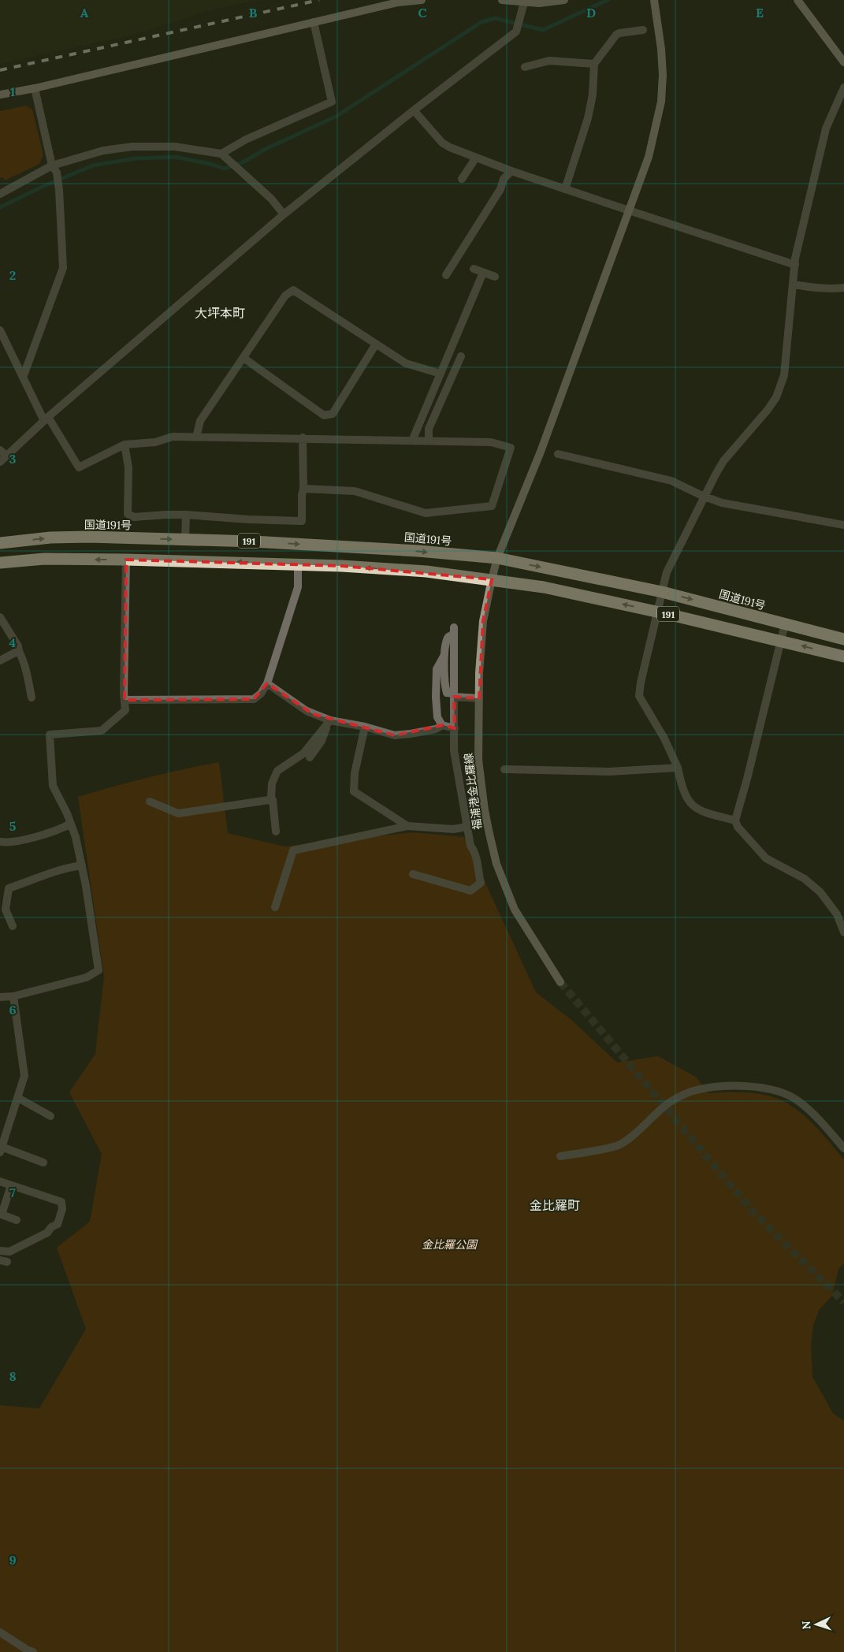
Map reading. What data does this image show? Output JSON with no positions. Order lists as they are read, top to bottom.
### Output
{
  "streets": {
    "highway": ["国道191号", "191"],
    "street": ["福浦港金比羅線"]
  },
  "crossings": [
    ["国道191号", "福浦港金比羅線"],
    ["191", "福浦港金比羅線"]
  ],
  "districts": ["大坪本町", "金比羅町"],
  "parks": ["金比羅公園"],
  "north": "left",
  "grid": {
    "columns": [
      "A",
      "B",
      "C",
      "D",
      "E"
    ],
    "rows": [
      "1",
      "2",
      "3",
      "4",
      "5",
      "6",
      "7",
      "8",
      "9"
    ]
  }
}
